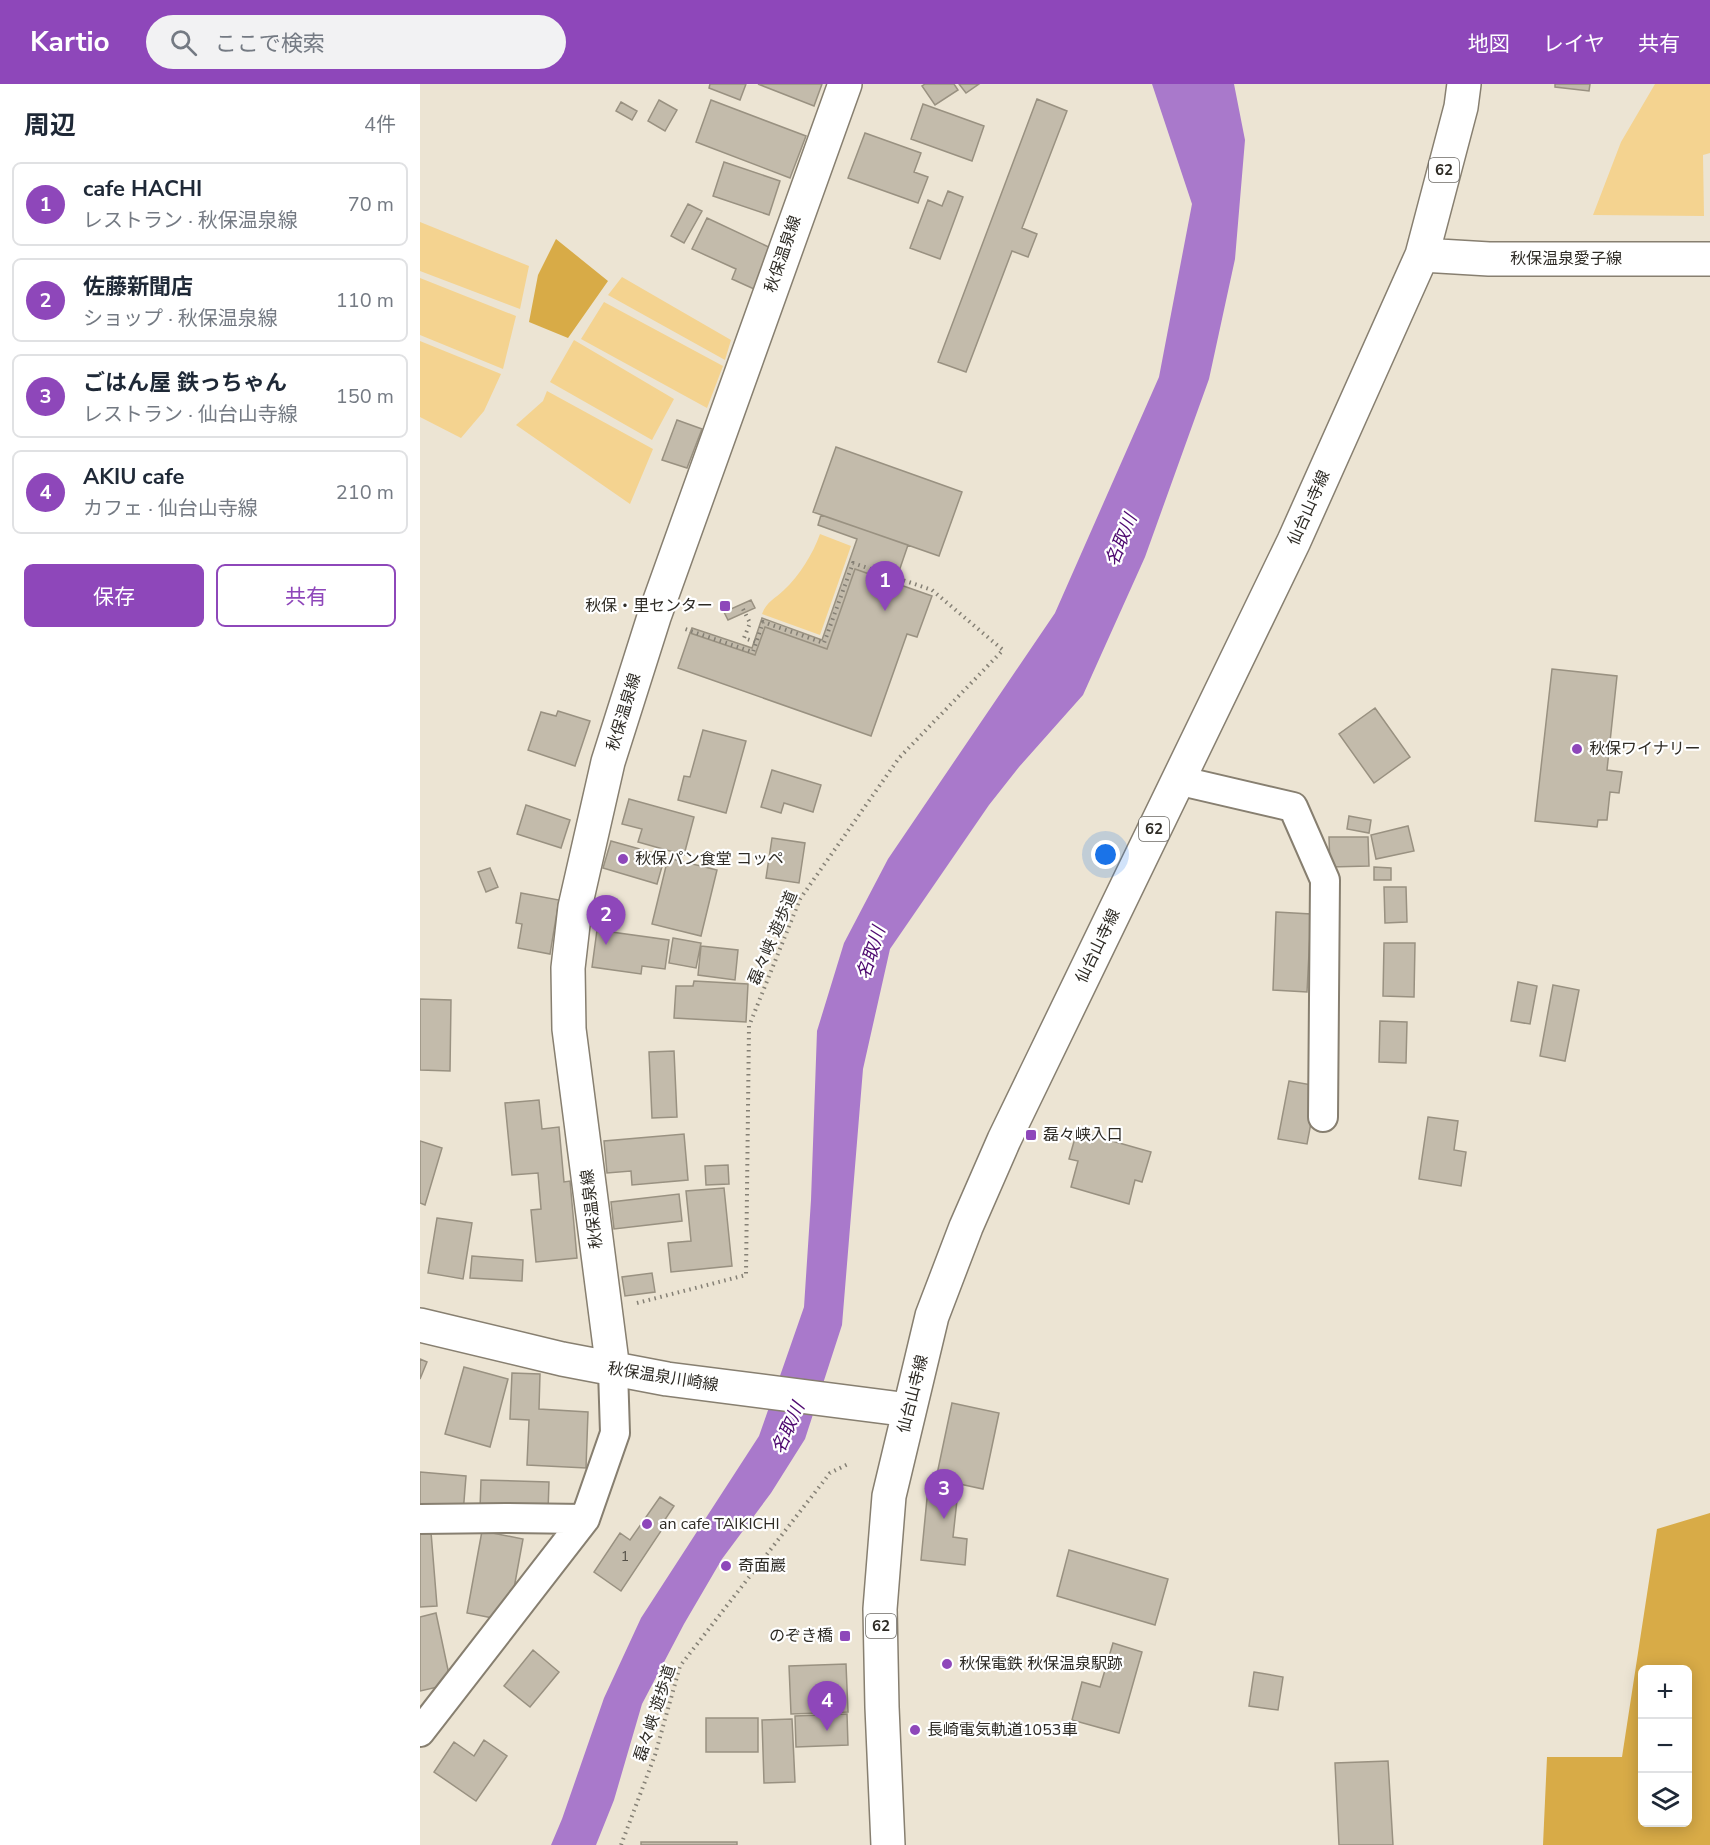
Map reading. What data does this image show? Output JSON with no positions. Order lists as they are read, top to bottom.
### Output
{
  "streets": {
    "main road": [
      "62",
      "秋保温泉線",
      "秋保温泉愛子線",
      "仙台山寺線",
      "秋保温泉川崎線"
    ],
    "path": ["磊々峡 遊歩道"]
  },
  "crossings": [
    ["秋保温泉線", "秋保温泉川崎線"],
    ["秋保温泉愛子線", "仙台山寺線"],
    ["仙台山寺線", "秋保温泉川崎線"]
  ],
  "water": ["名取川"],
  "places": {
    "transit": ["秋保・里センター", "磊々峡入口", "のぞき橋"],
    "other": [
      "秋保ワイナリー",
      "秋保パン食堂 コッペ",
      "an cafe TAIKICHI",
      "奇面巖",
      "秋保電鉄 秋保温泉駅跡",
      "長崎電気軌道1053車"
    ]
  },
  "house_numbers": ["1"],
  "page": {
    "header": "Kartio",
    "search": "ここで検索",
    "nav": ["地図", "レイヤ", "共有"],
    "heading": ["周辺", "4件"],
    "list": [
      {
        "mark": "1",
        "name": "cafe HACHI",
        "note": "レストラン · 秋保温泉線",
        "value": "70 m"
      },
      {
        "mark": "2",
        "name": "佐藤新聞店",
        "note": "ショップ · 秋保温泉線",
        "value": "110 m"
      },
      {
        "mark": "3",
        "name": "ごはん屋 鉄っちゃん",
        "note": "レストラン · 仙台山寺線",
        "value": "150 m"
      },
      {
        "mark": "4",
        "name": "AKIU cafe",
        "note": "カフェ · 仙台山寺線",
        "value": "210 m"
      }
    ],
    "buttons": ["保存", "共有"],
    "pins": [
      "1",
      "2",
      "3",
      "4"
    ],
    "map_buttons": ["+", "−"]
  }
}
